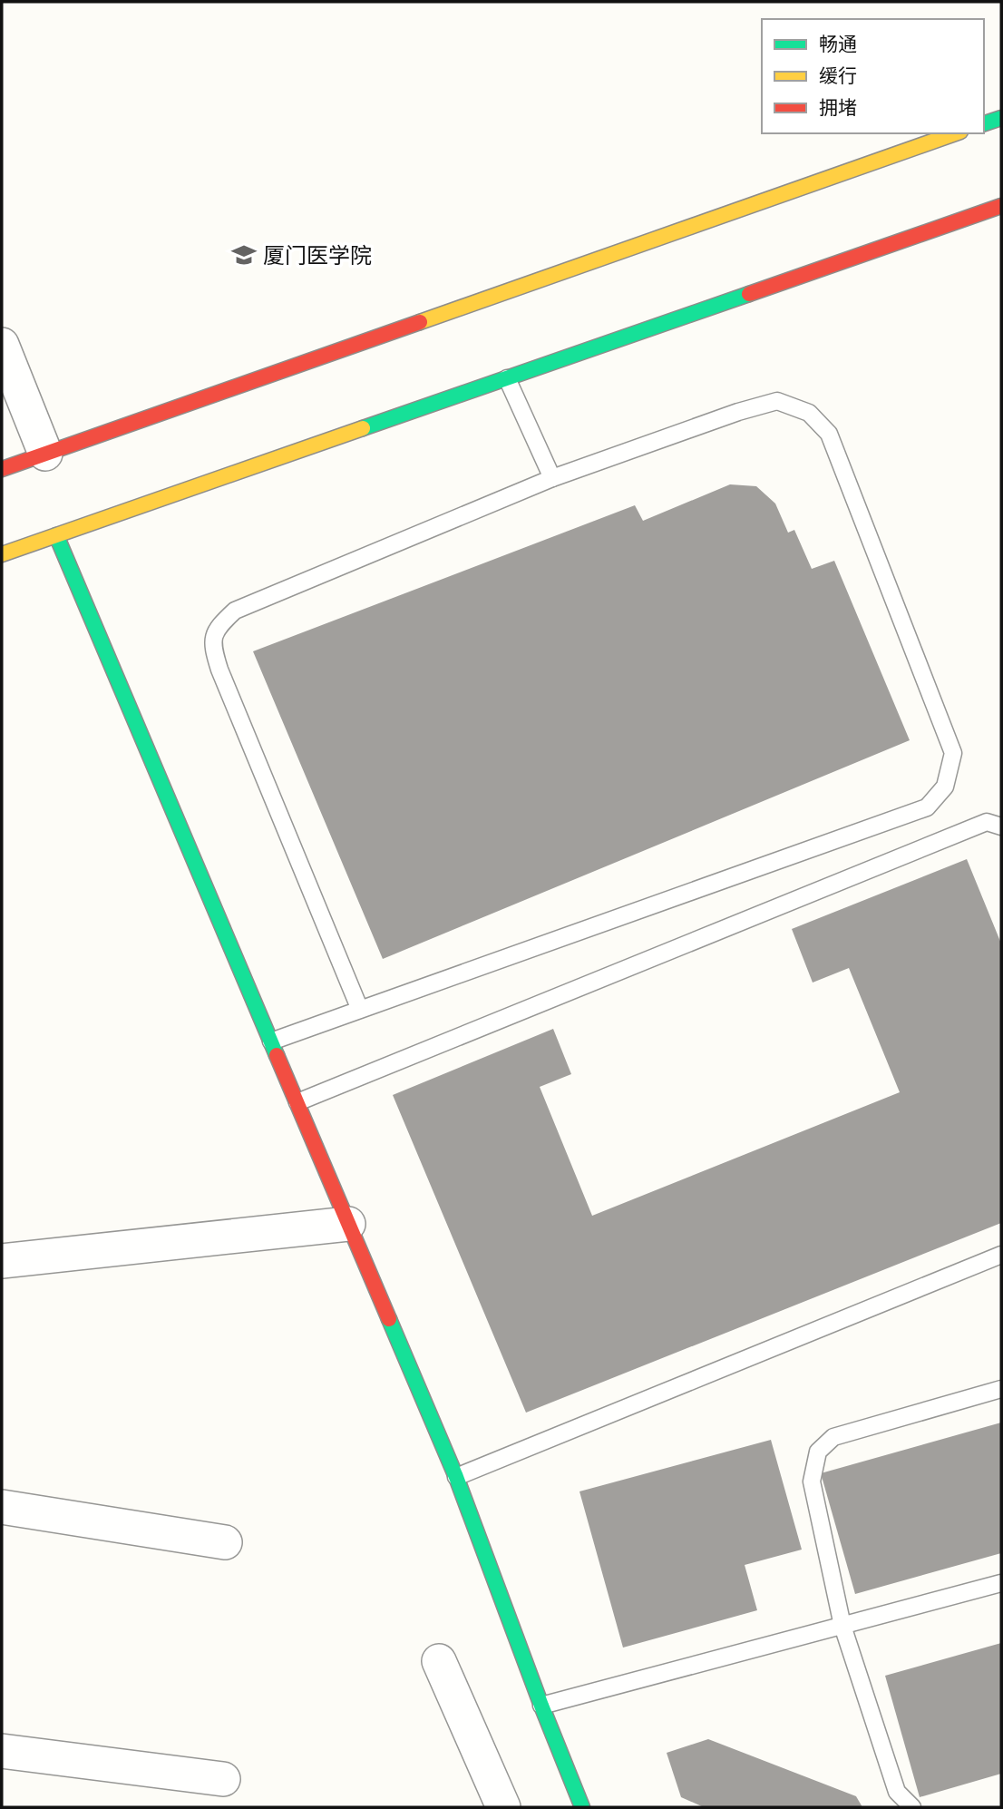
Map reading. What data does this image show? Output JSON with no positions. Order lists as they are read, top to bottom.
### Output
{
  "places": {
    "school or university": ["厦门医学院"]
  },
  "legend": ["畅通", "缓行", "拥堵"]
}
